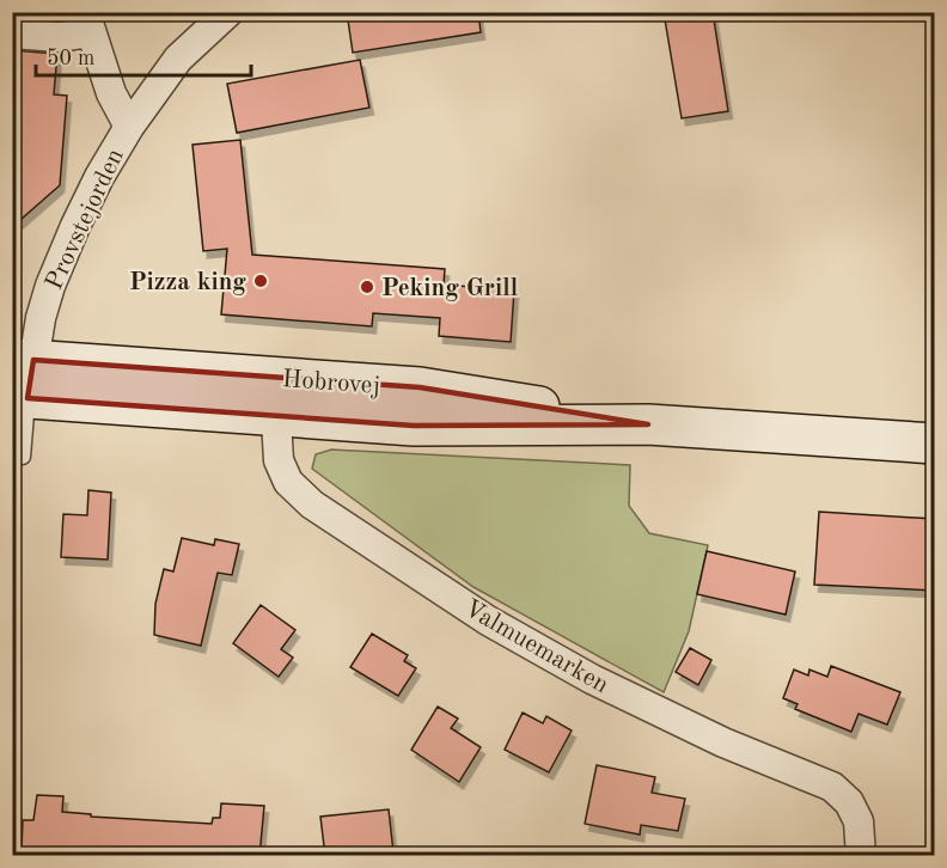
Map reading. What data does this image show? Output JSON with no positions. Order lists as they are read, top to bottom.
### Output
{
  "streets": {
    "main road": ["Hobrovej"],
    "street": ["Provstejorden", "Valmuemarken"]
  },
  "crossings": [
    ["Provstejorden", "Hobrovej"],
    ["Hobrovej", "Valmuemarken"]
  ],
  "places": ["Pizza king", "Peking Grill"],
  "scale_bar": "50 m"
}
